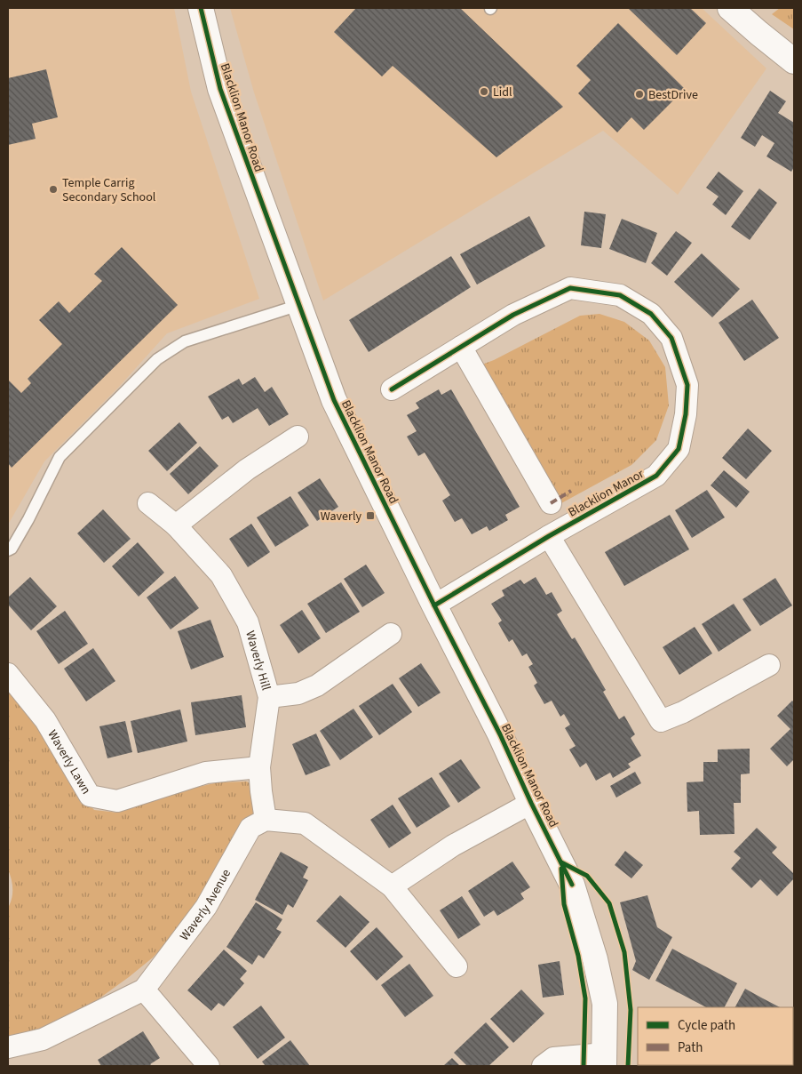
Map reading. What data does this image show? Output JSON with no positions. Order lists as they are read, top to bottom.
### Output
{
  "streets": {
    "street": [
      "Blacklion Manor Road",
      "Blacklion Manor",
      "Waverly Hill",
      "Waverly Lawn",
      "Waverly Avenue"
    ]
  },
  "crossings": [
    ["Blacklion Manor Road", "Blacklion Manor"],
    ["Waverly Hill", "Waverly Lawn"],
    ["Waverly Hill", "Waverly Avenue"]
  ],
  "places": {
    "other": ["Lidl", "BestDrive", "Temple Carrig Secondary School"],
    "transit": ["Waverly"]
  },
  "legend": ["Cycle path", "Path"]
}
